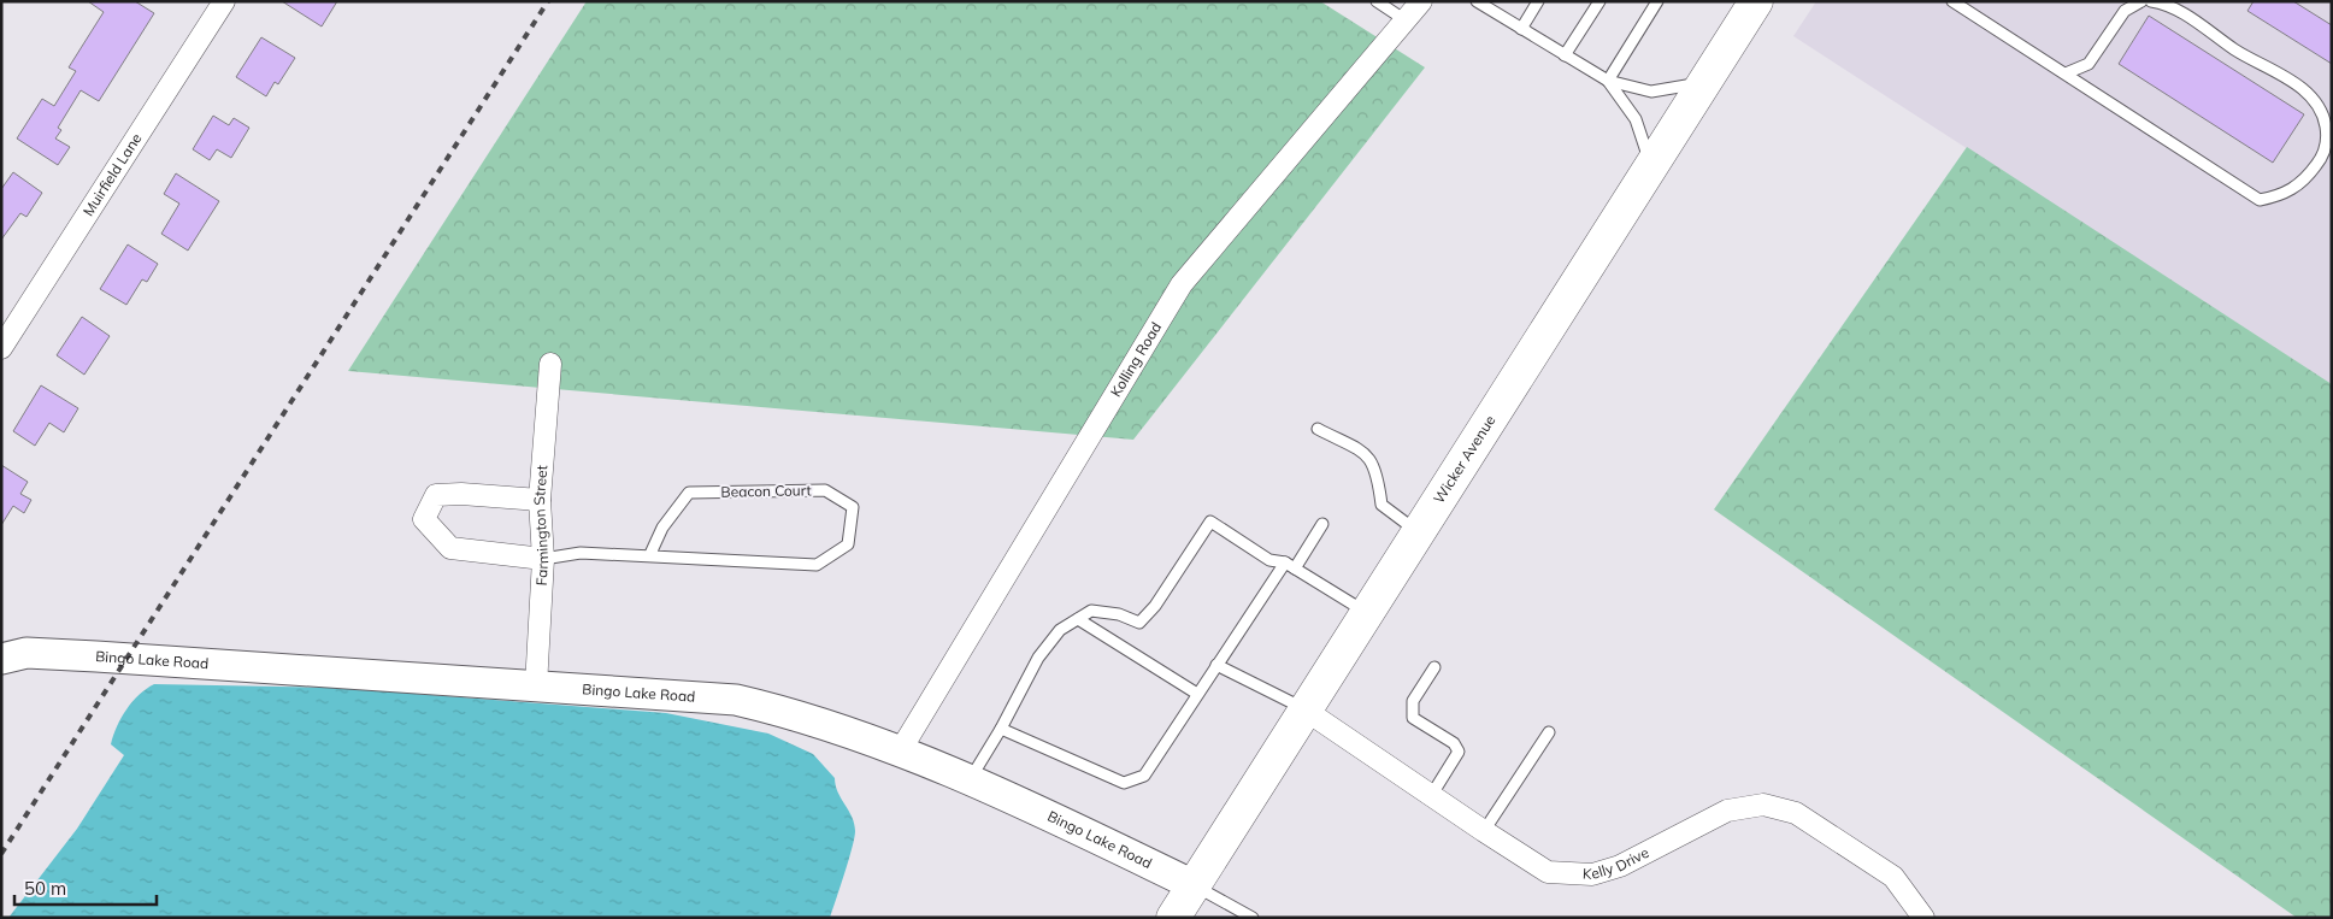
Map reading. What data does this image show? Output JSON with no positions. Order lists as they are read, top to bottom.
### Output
{
  "streets": {
    "highway": ["Wicker Avenue"],
    "street": [
      "Muirfield Lane",
      "Kolling Road",
      "Beacon Court",
      "Farmington Street",
      "Bingo Lake Road",
      "Kelly Drive"
    ]
  },
  "crossings": [
    ["Kolling Road", "Bingo Lake Road"],
    ["Wicker Avenue", "Bingo Lake Road"],
    ["Wicker Avenue", "Kelly Drive"],
    ["Beacon Court", "Farmington Street"],
    ["Farmington Street", "Bingo Lake Road"]
  ],
  "scale_bar": "50 m"
}
